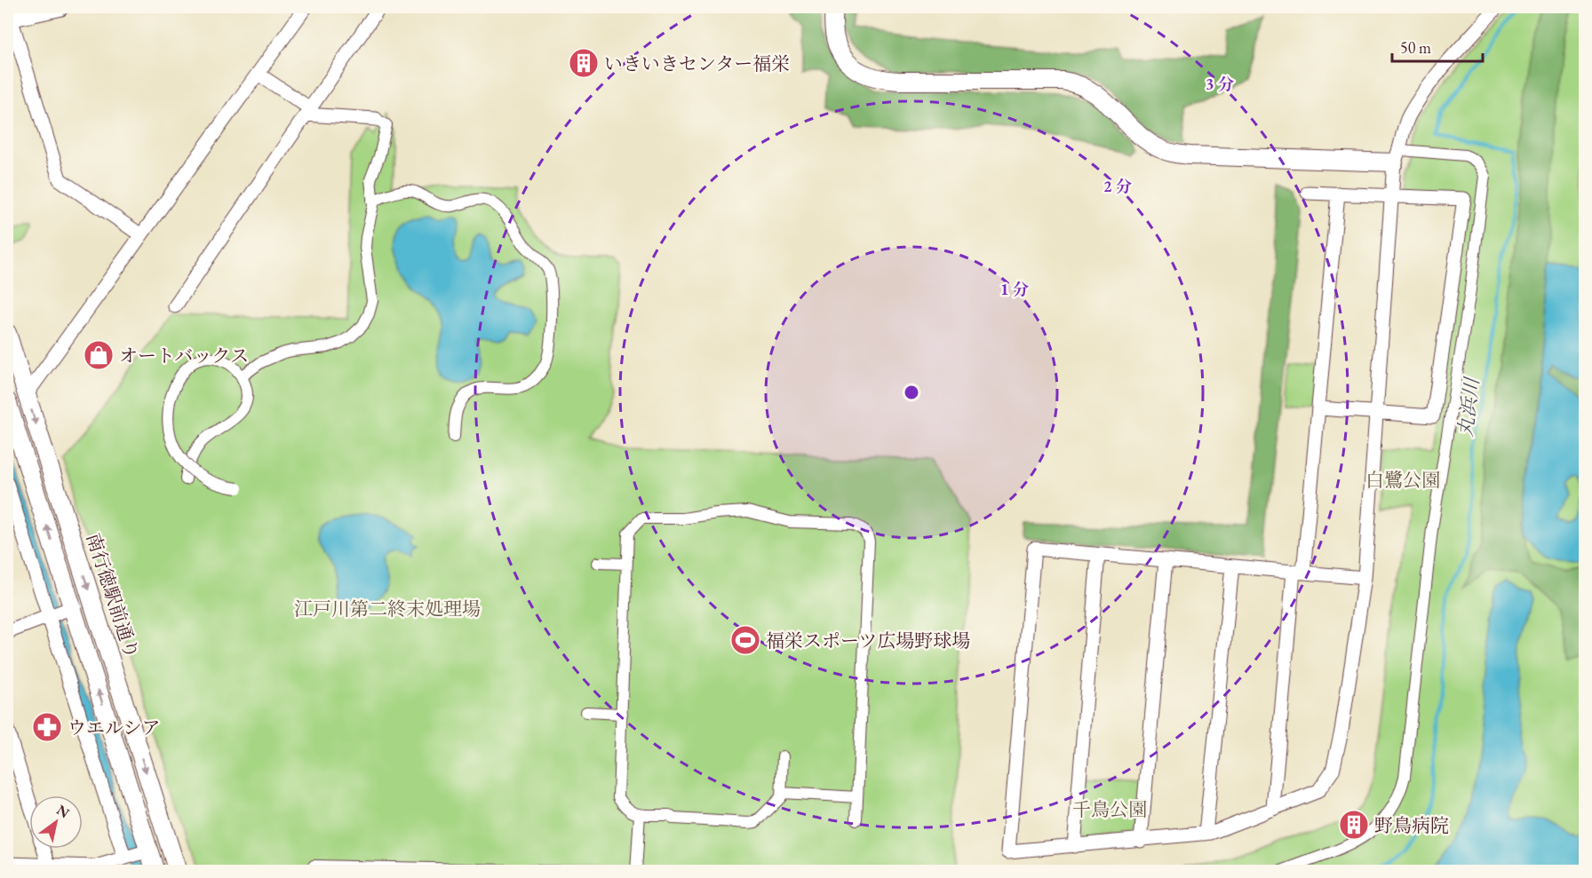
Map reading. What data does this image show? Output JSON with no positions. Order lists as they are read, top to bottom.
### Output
{
  "streets": {
    "street": ["南行徳駅前通り"]
  },
  "water": ["丸浜川"],
  "parks": ["白鷺公園", "江戸川第二終末処理場", "千鳥公園"],
  "places": {
    "building": ["いきいきセンター福栄", "野鳥病院"],
    "shop": ["オートバックス"],
    "sports": ["福栄スポーツ広場野球場"],
    "pharmacy": ["ウエルシア"]
  },
  "scale_bar": "50 m",
  "north": "top right",
  "rings": ["3 分", "2 分", "1 分"]
}
